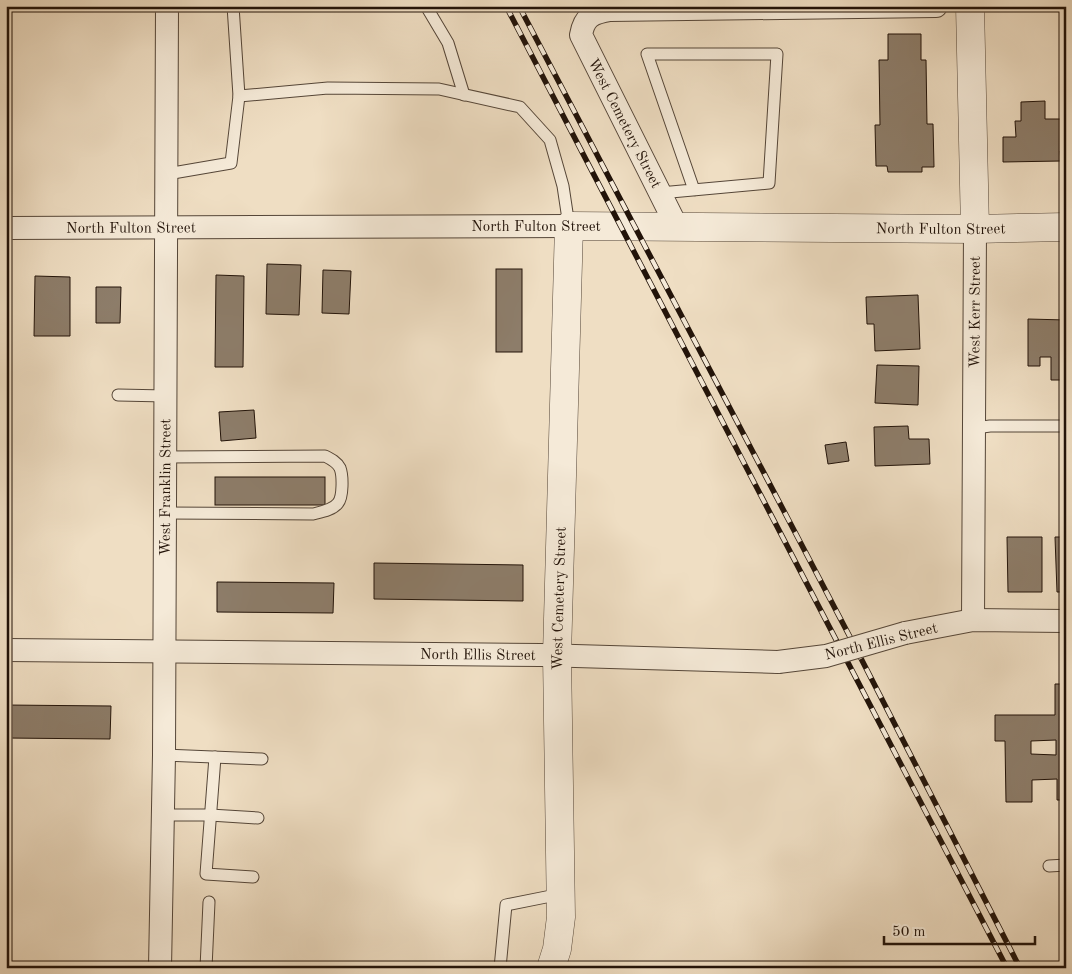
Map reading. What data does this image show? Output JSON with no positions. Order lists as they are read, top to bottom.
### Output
{
  "streets": {
    "street": [
      "West Cemetery Street",
      "North Fulton Street",
      "West Kerr Street",
      "West Franklin Street",
      "North Ellis Street"
    ]
  },
  "crossings": [
    ["West Cemetery Street", "North Fulton Street"],
    ["West Cemetery Street", "North Ellis Street"],
    ["North Fulton Street", "West Kerr Street"],
    ["North Fulton Street", "West Franklin Street"],
    ["West Kerr Street", "North Ellis Street"],
    ["West Franklin Street", "North Ellis Street"]
  ],
  "scale_bar": "50 m"
}
